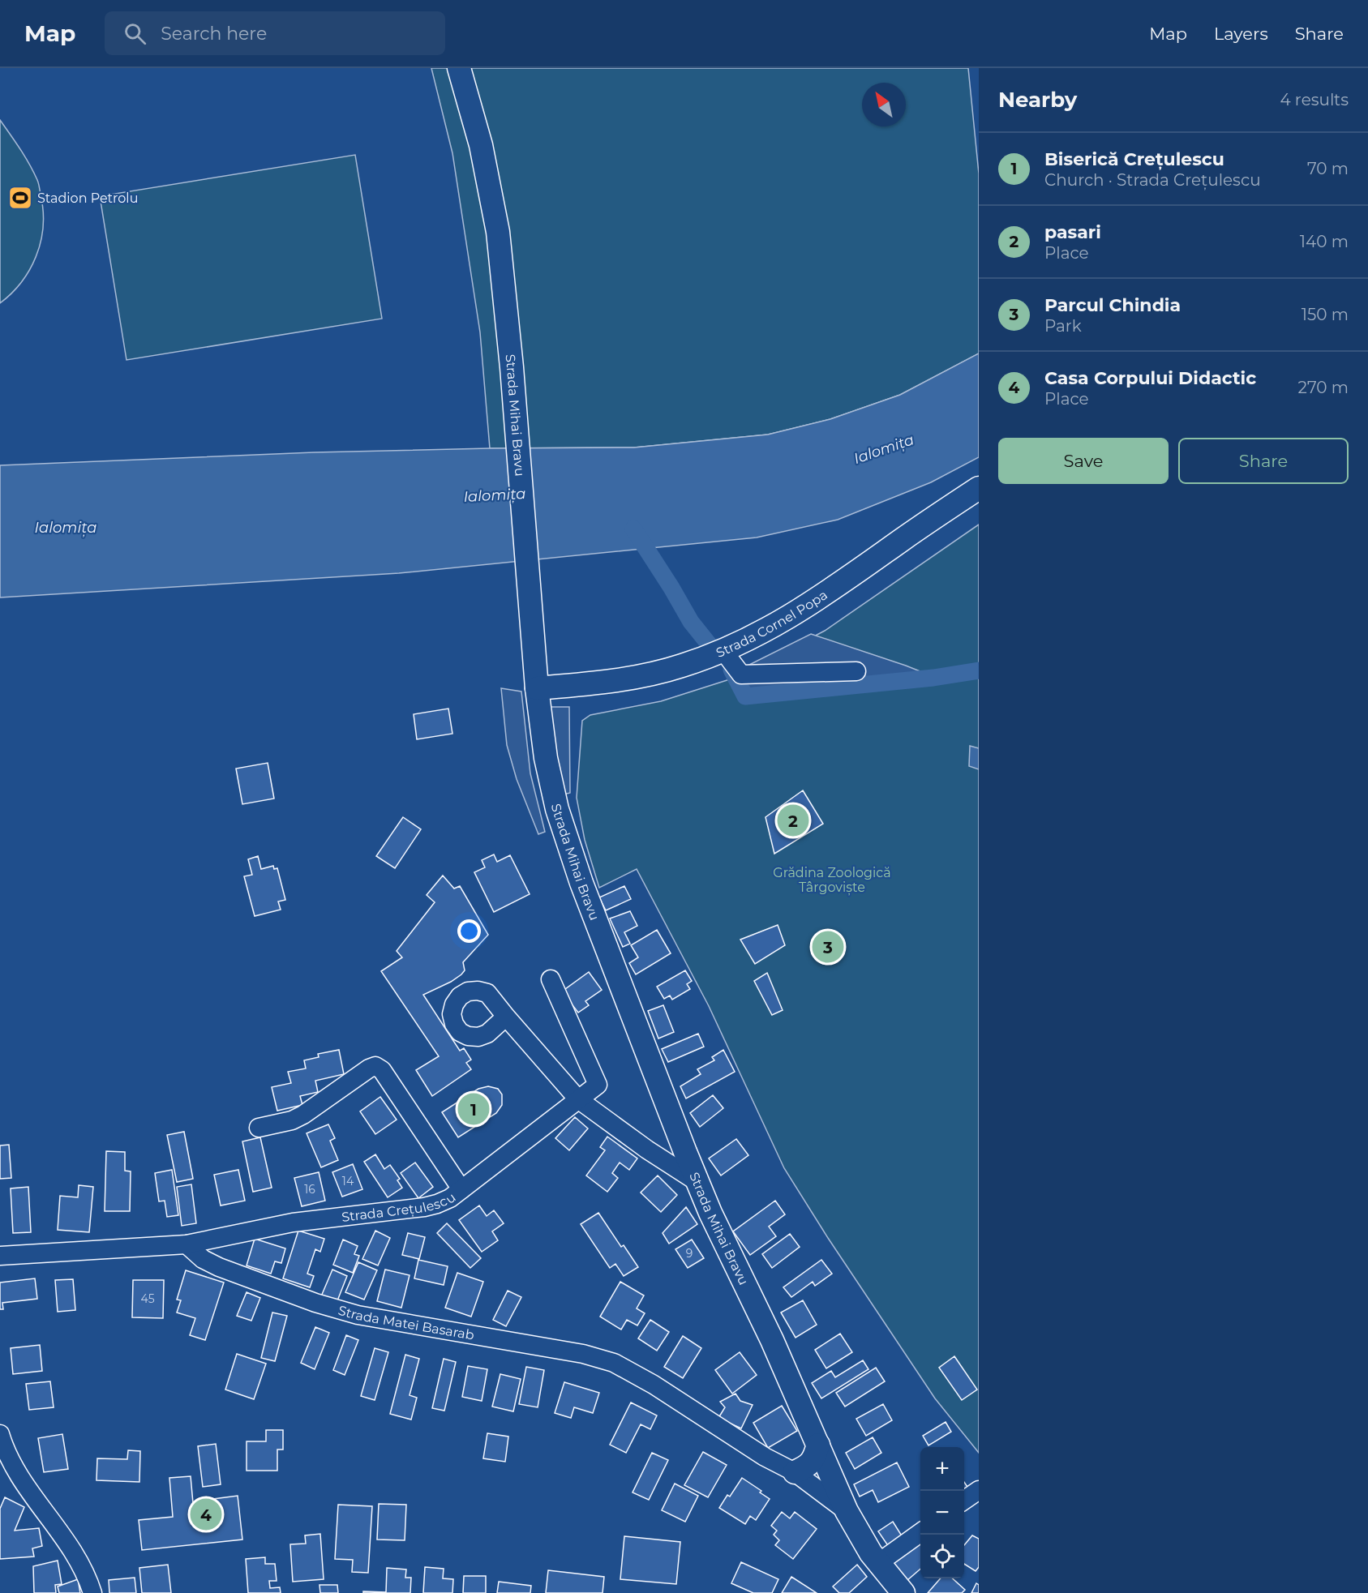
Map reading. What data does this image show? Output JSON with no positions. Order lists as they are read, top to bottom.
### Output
{
  "streets": {
    "main road": ["Strada Mihai Bravu", "Strada Cornel Popa"],
    "street": ["Strada Crețulescu", "Strada Matei Basarab"]
  },
  "crossings": [
    ["Strada Mihai Bravu", "Strada Cornel Popa"],
    ["Strada Mihai Bravu", "Strada Matei Basarab"],
    ["Strada Crețulescu", "Strada Matei Basarab"]
  ],
  "water": ["Ialomița"],
  "parks": ["Grădina Zoologică Târgoviște"],
  "places": {
    "sports": ["Stadion Petrolu"]
  },
  "house_numbers": [
    "14",
    "16",
    "9",
    "45"
  ],
  "north": "top left",
  "page": {
    "header": "Map",
    "search": "Search here",
    "nav": ["Map", "Layers", "Share"],
    "heading": ["Nearby", "4 results"],
    "list": [
      {
        "mark": "1",
        "name": "Biserică Crețulescu",
        "note": "Church · Strada Crețulescu",
        "value": "70 m"
      },
      {
        "mark": "2",
        "name": "pasari",
        "note": "Place",
        "value": "140 m"
      },
      {
        "mark": "3",
        "name": "Parcul Chindia",
        "note": "Park",
        "value": "150 m"
      },
      {
        "mark": "4",
        "name": "Casa Corpului Didactic",
        "note": "Place",
        "value": "270 m"
      }
    ],
    "buttons": ["Save", "Share"],
    "pins": [
      "2",
      "3",
      "1",
      "4"
    ],
    "map_buttons": ["+", "−"]
  }
}
